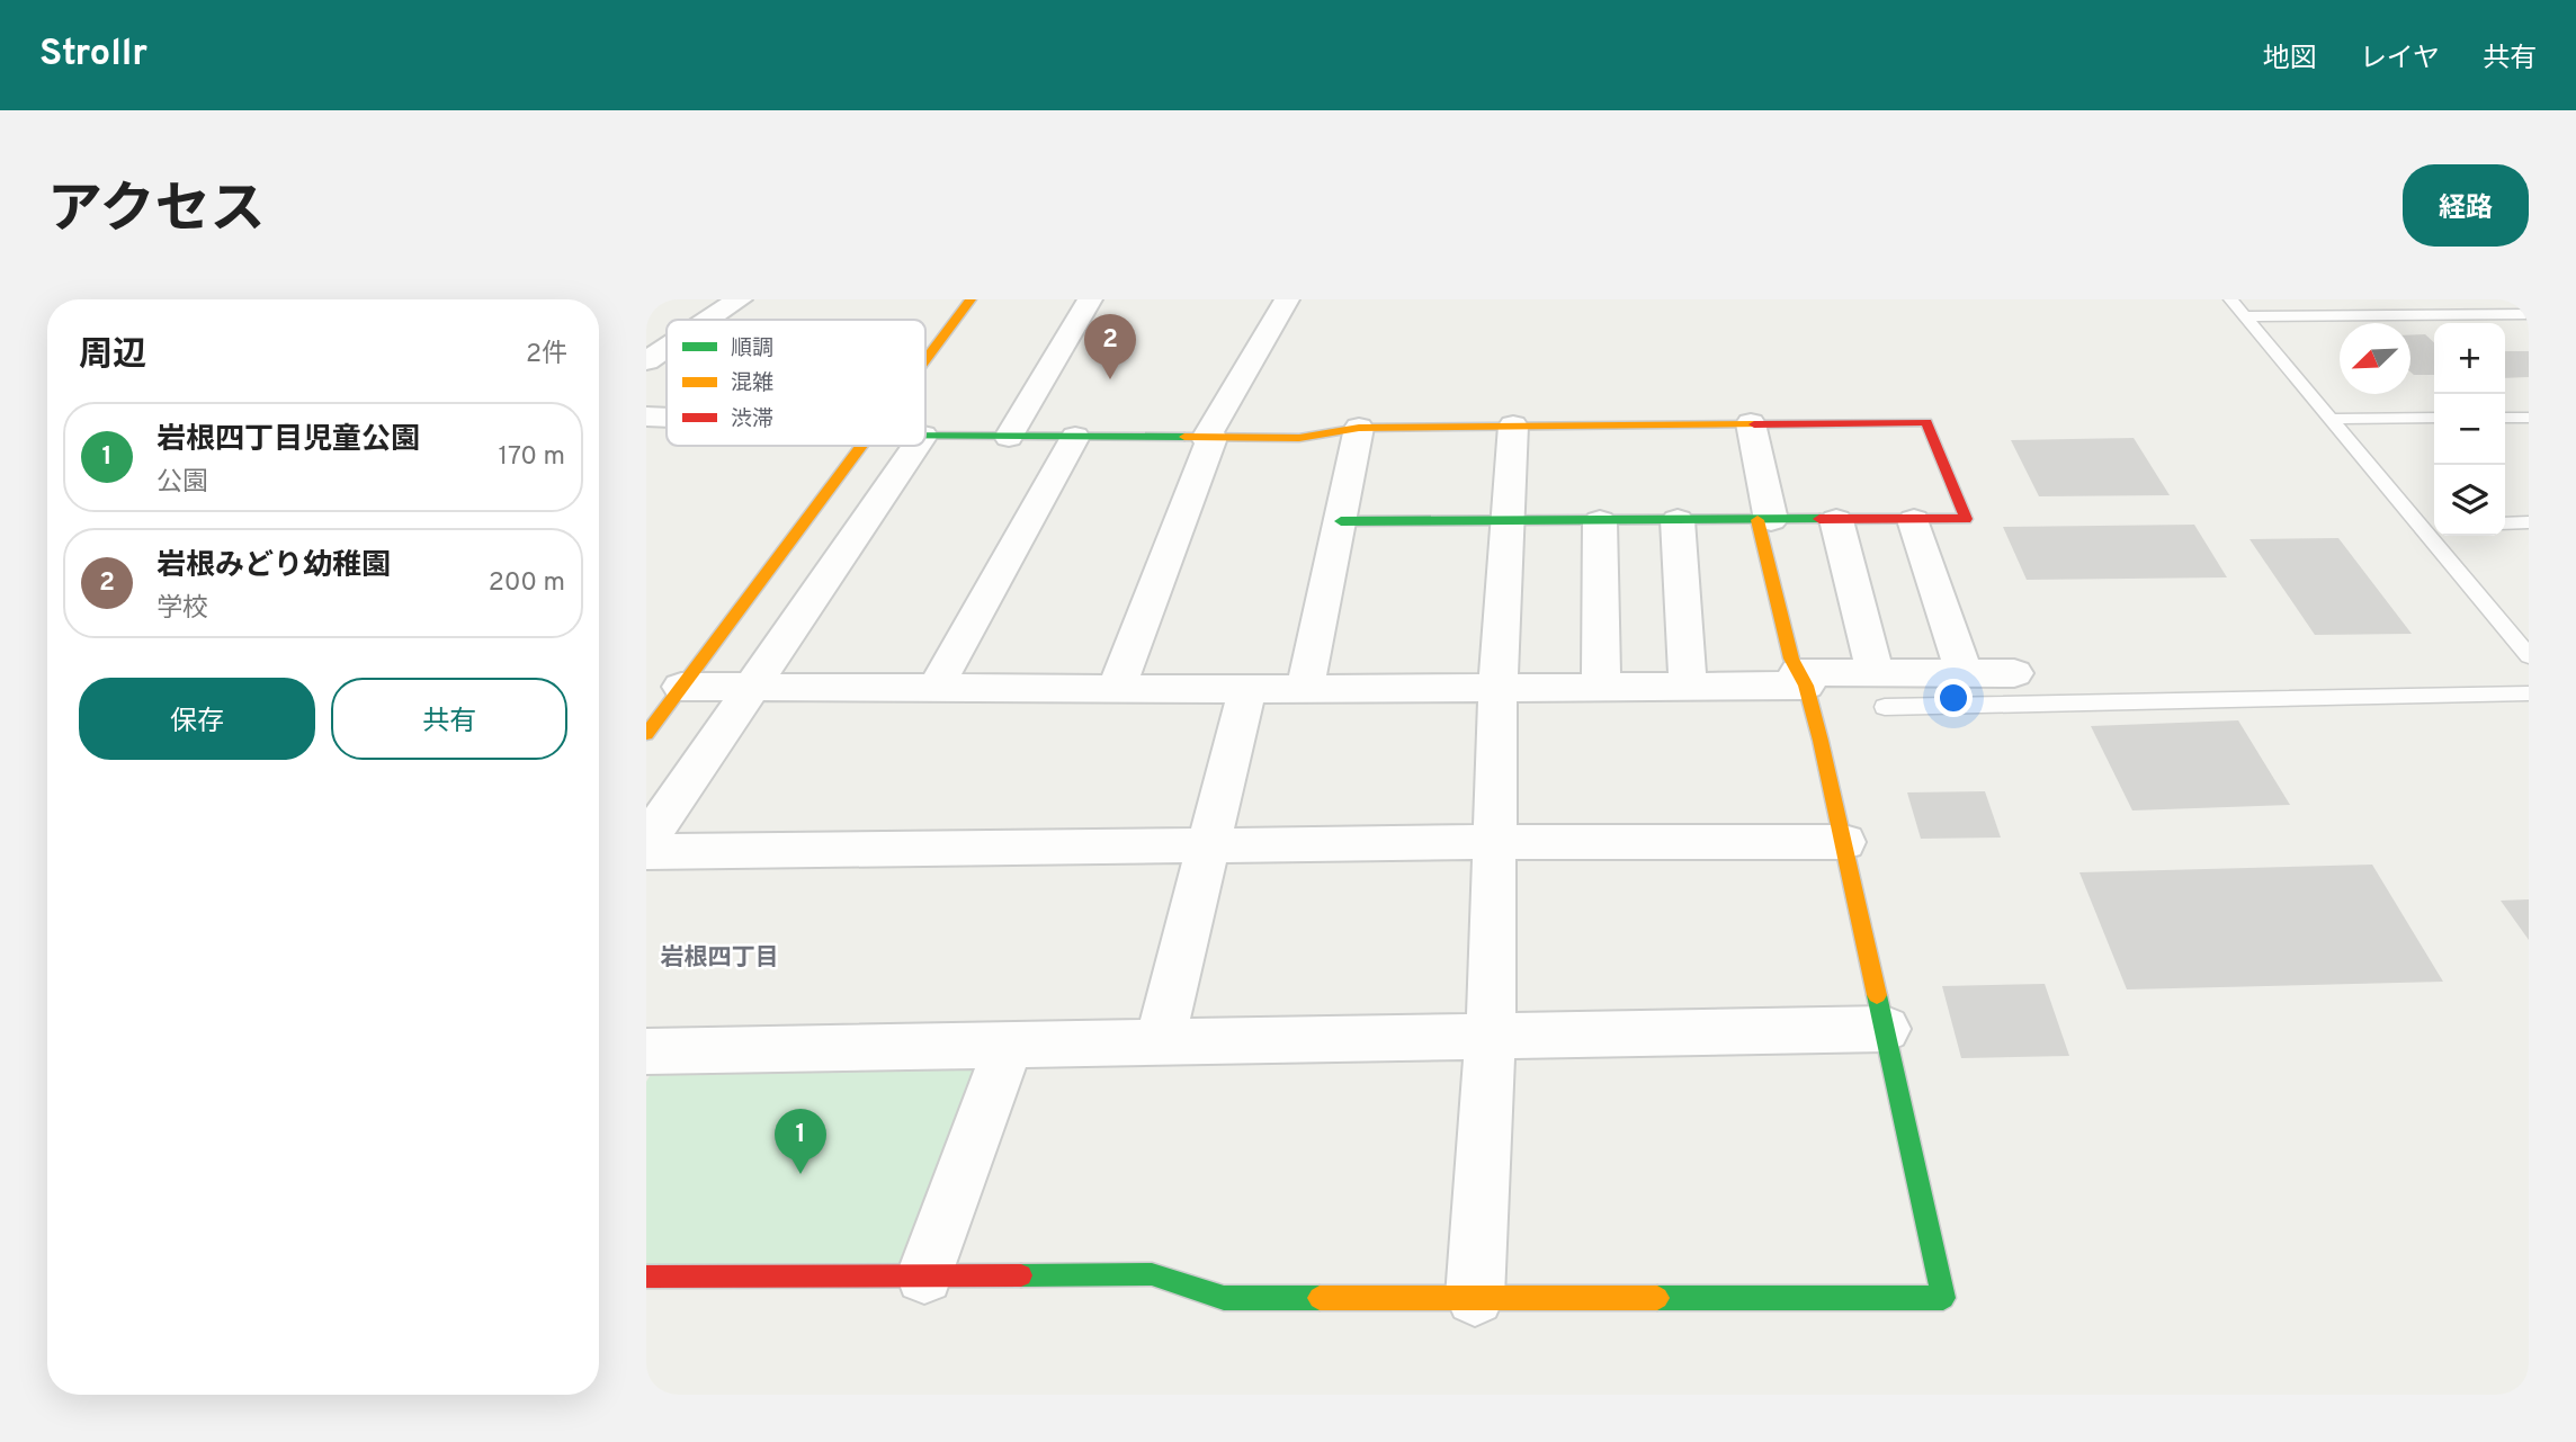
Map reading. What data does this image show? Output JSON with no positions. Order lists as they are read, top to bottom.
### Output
{
  "districts": ["岩根四丁目"],
  "legend": ["順調", "混雑", "渋滞"],
  "north": "bottom left",
  "page": {
    "header": "Strollr",
    "nav": ["地図", "レイヤ", "共有"],
    "title": "アクセス",
    "buttons": [
      "経路",
      ["保存", "共有"]
    ],
    "heading": ["周辺", "2件"],
    "pins": ["2", "1"],
    "map_buttons": ["+", "−"],
    "list": [
      {
        "mark": "1",
        "name": "岩根四丁目児童公園",
        "note": "公園",
        "value": "170 m"
      },
      {
        "mark": "2",
        "name": "岩根みどり幼稚園",
        "note": "学校",
        "value": "200 m"
      }
    ]
  }
}
